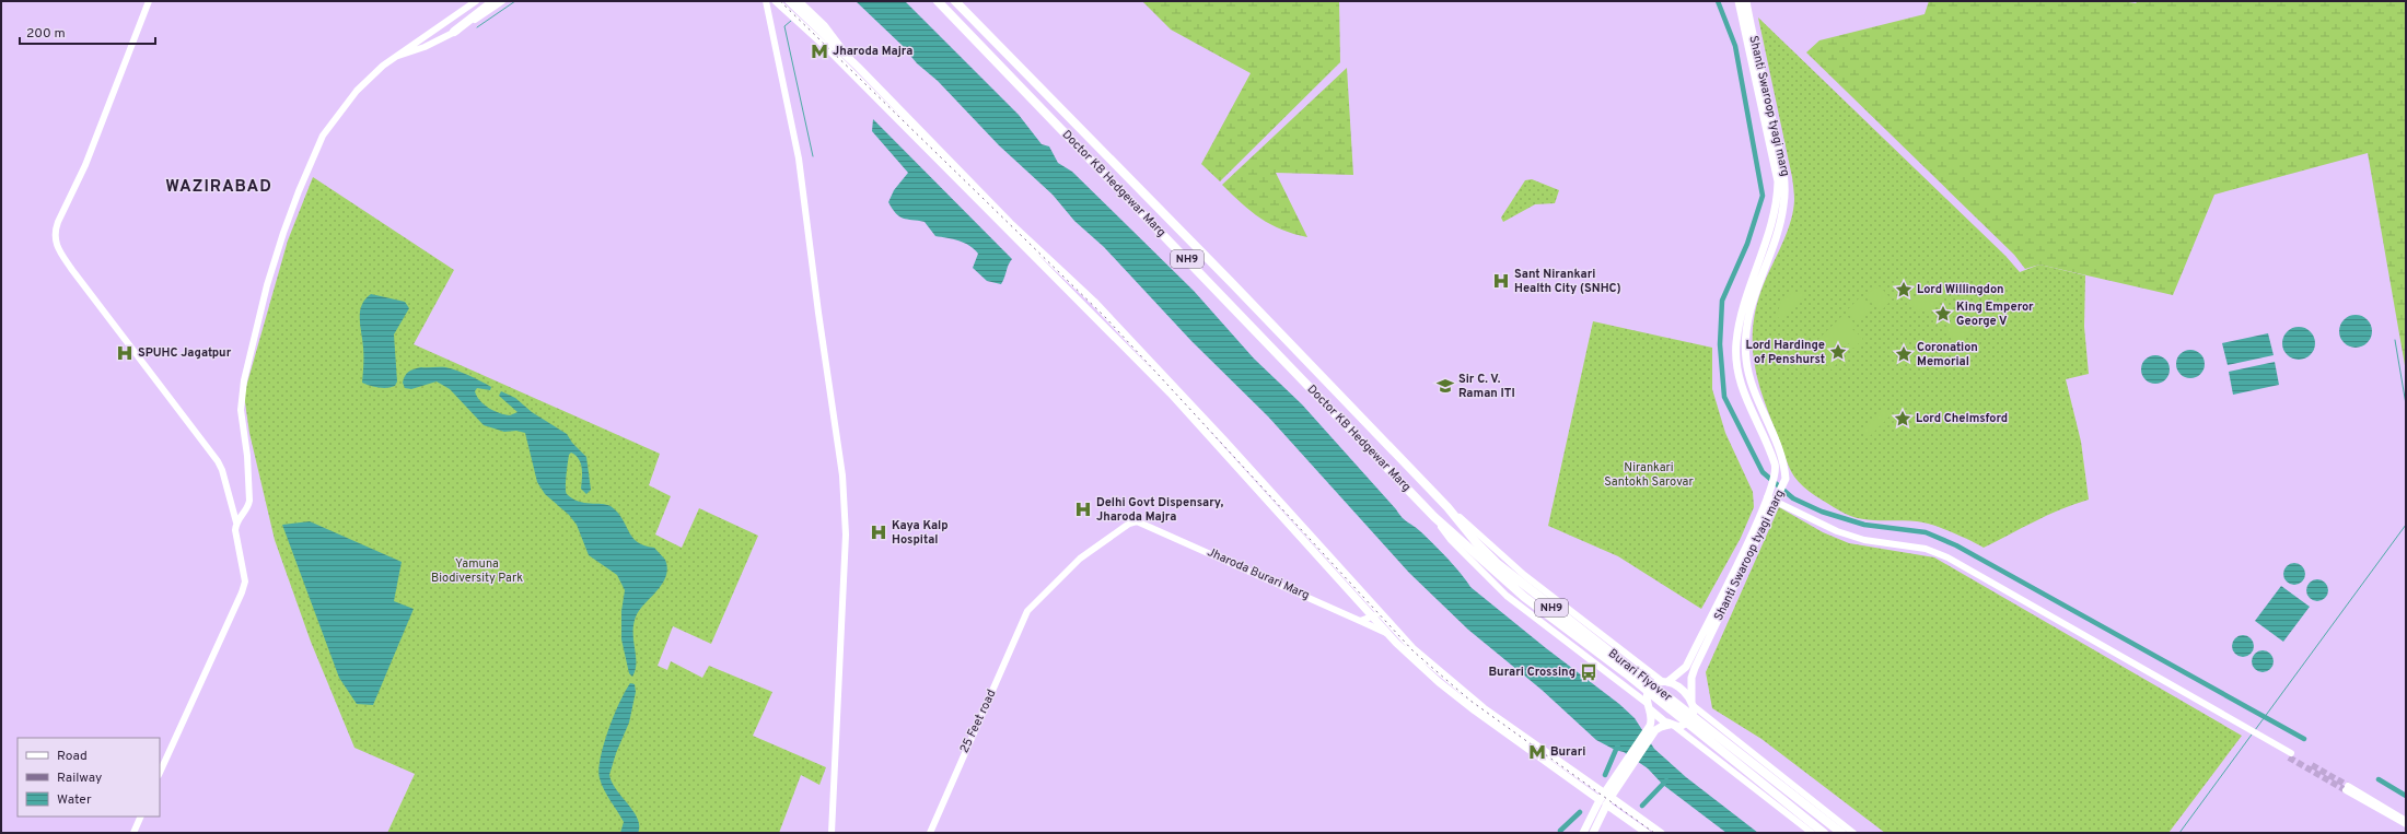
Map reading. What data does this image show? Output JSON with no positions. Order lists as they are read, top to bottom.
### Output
{
  "streets": {
    "highway": ["Doctor KB Hedgewar Marg", "NH9", "Burari Flyover"],
    "main road": ["Shanti Swaroop tyagi marg"],
    "street": ["Jharoda Burari Marg", "25 Feet road"]
  },
  "crossings": [
    ["Doctor KB Hedgewar Marg", "Burari Flyover"],
    ["Jharoda Burari Marg", "25 Feet road"]
  ],
  "districts": ["WAZIRABAD"],
  "parks": ["Nirankari Santokh Sarovar", "Yamuna Biodiversity Park"],
  "places": {
    "metro station": ["Jharoda Majra", "Burari"],
    "hospital": [
      "Sant Nirankari Health City (SNHC)",
      "SPUHC Jagatpur",
      "Delhi Govt Dispensary, Jharoda Majra",
      "Kaya Kalp Hospital"
    ],
    "place": [
      "Lord Willingdon",
      "King Emperor George V",
      "Lord Hardinge of Penshurst",
      "Coronation Memorial",
      "Lord Chelmsford"
    ],
    "school or university": ["Sir C. V. Raman ITI"],
    "bus stop": ["Burari Crossing"]
  },
  "legend": ["Road", "Railway", "Water"],
  "scale_bar": "200 m"
}
